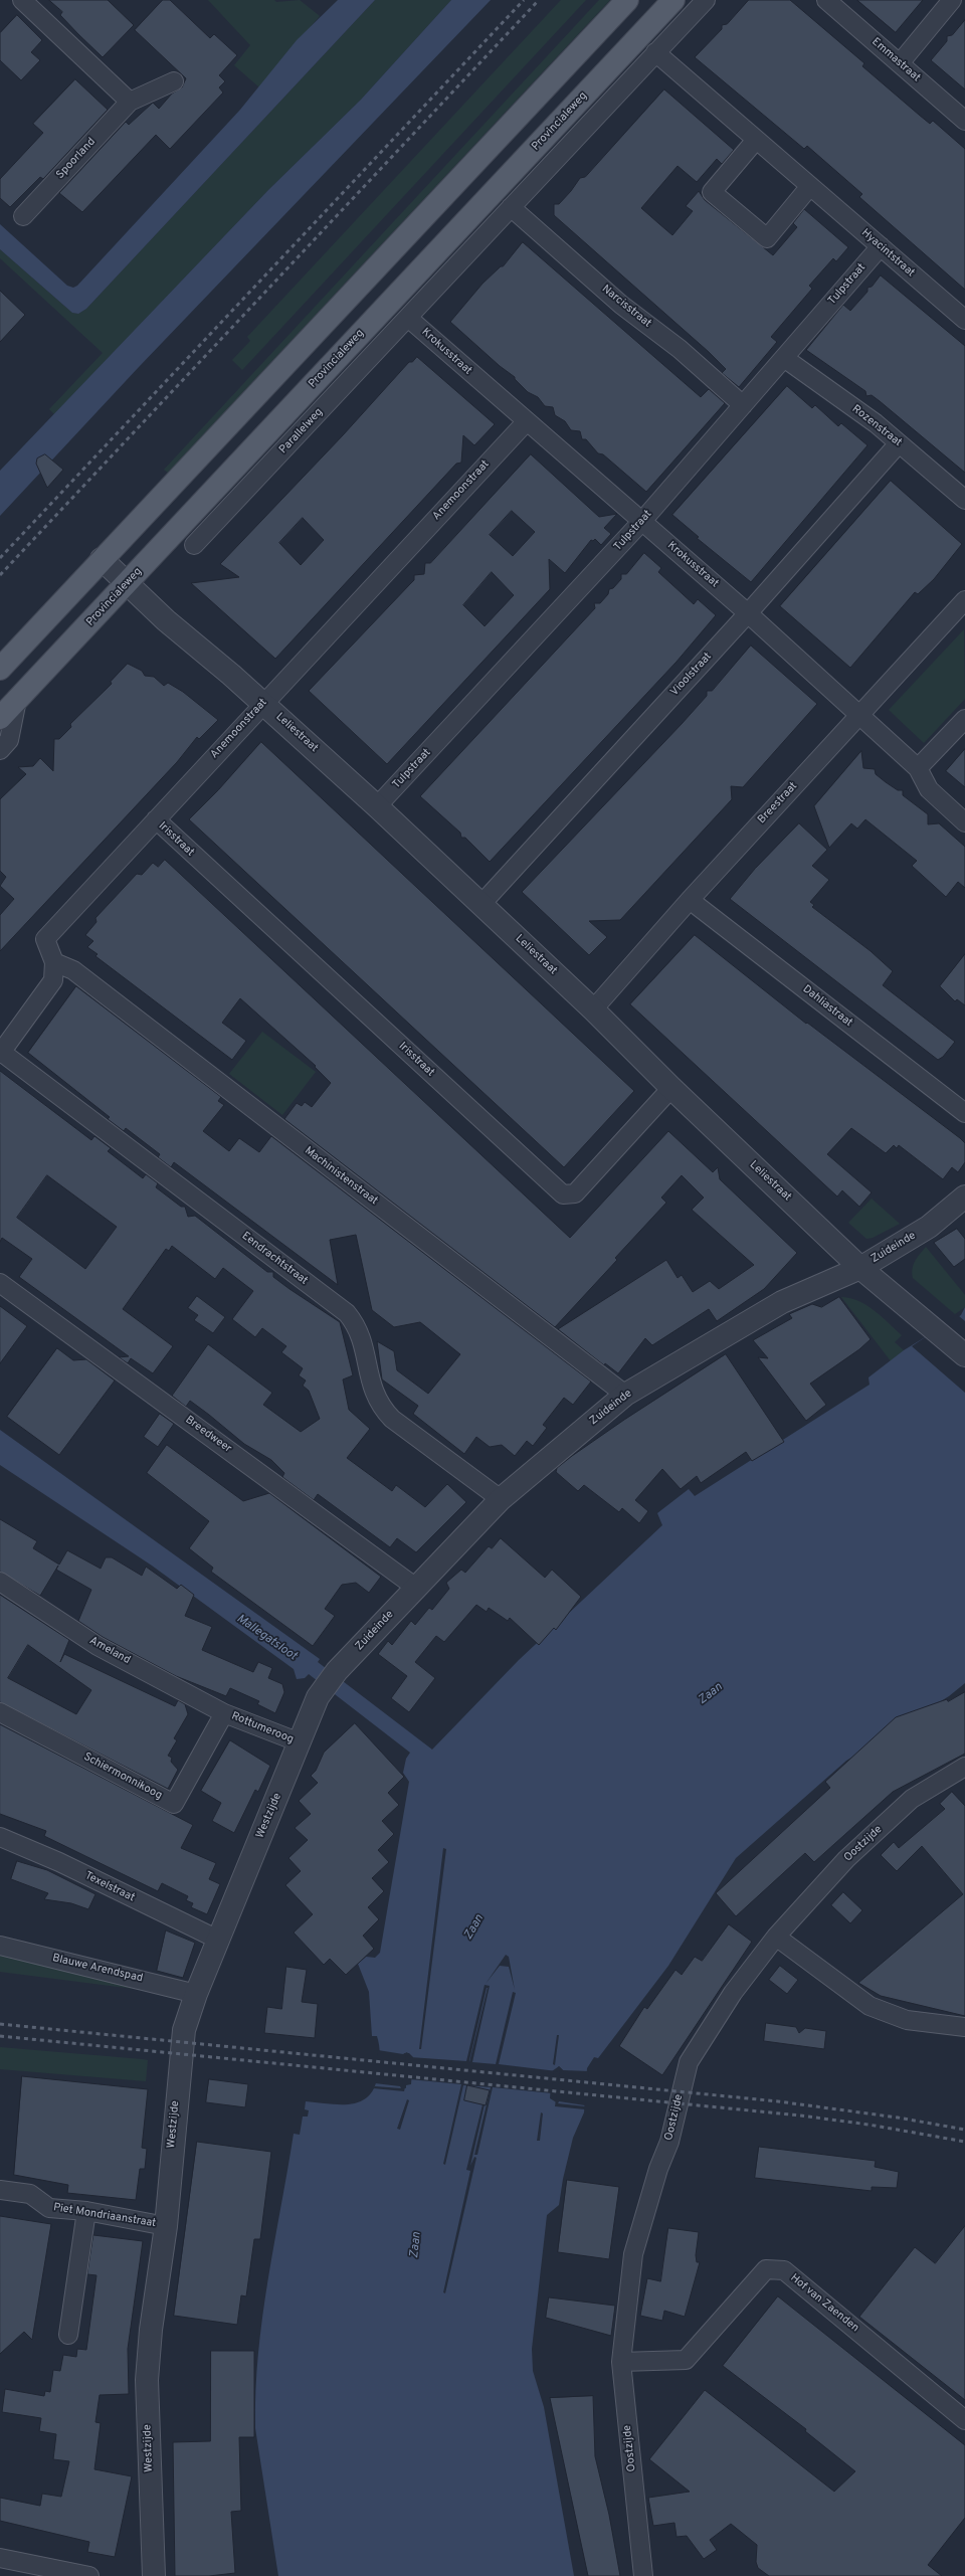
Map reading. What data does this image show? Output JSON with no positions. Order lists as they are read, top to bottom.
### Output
{
  "streets": {
    "main road": ["Provincialeweg"],
    "street": [
      "Emmastraat",
      "Spoorland",
      "Hyacintstraat",
      "Tulpstraat",
      "Narcisstraat",
      "Krokusstraat",
      "Rozenstraat",
      "Parallelweg",
      "Anemoonstraat",
      "Vioolstraat",
      "Leliestraat",
      "Breestraat",
      "Irisstraat",
      "Dahliastraat",
      "Machinistenstraat",
      "Zuideinde",
      "Eendrachtstraat",
      "Breedweer",
      "Ameland",
      "Rottumeroog",
      "Schiermonnikoog",
      "Westzijde",
      "Oostzijde",
      "Texelstraat",
      "Blauwe Arendspad",
      "Piet Mondriaanstraat",
      "Hof van Zaenden"
    ]
  },
  "crossings": [
    ["Provincialeweg", "Leliestraat"],
    ["Hyacintstraat", "Tulpstraat"],
    ["Tulpstraat", "Narcisstraat"],
    ["Tulpstraat", "Krokusstraat"],
    ["Tulpstraat", "Rozenstraat"],
    ["Tulpstraat", "Leliestraat"],
    ["Krokusstraat", "Parallelweg"],
    ["Krokusstraat", "Anemoonstraat"],
    ["Krokusstraat", "Vioolstraat"],
    ["Krokusstraat", "Breestraat"],
    ["Rozenstraat", "Vioolstraat"],
    ["Anemoonstraat", "Leliestraat"],
    ["Anemoonstraat", "Irisstraat"],
    ["Anemoonstraat", "Machinistenstraat"],
    ["Anemoonstraat", "Eendrachtstraat"],
    ["Vioolstraat", "Leliestraat"],
    ["Leliestraat", "Breestraat"],
    ["Leliestraat", "Irisstraat"],
    ["Leliestraat", "Zuideinde"],
    ["Breestraat", "Dahliastraat"],
    ["Machinistenstraat", "Zuideinde"],
    ["Zuideinde", "Eendrachtstraat"],
    ["Zuideinde", "Breedweer"],
    ["Zuideinde", "Westzijde"],
    ["Ameland", "Rottumeroog"],
    ["Ameland", "Schiermonnikoog"],
    ["Rottumeroog", "Schiermonnikoog"],
    ["Rottumeroog", "Westzijde"],
    ["Westzijde", "Texelstraat"],
    ["Westzijde", "Blauwe Arendspad"],
    ["Westzijde", "Piet Mondriaanstraat"],
    ["Oostzijde", "Hof van Zaenden"]
  ],
  "water": ["Mallegatsloot", "Zaan"]
}
